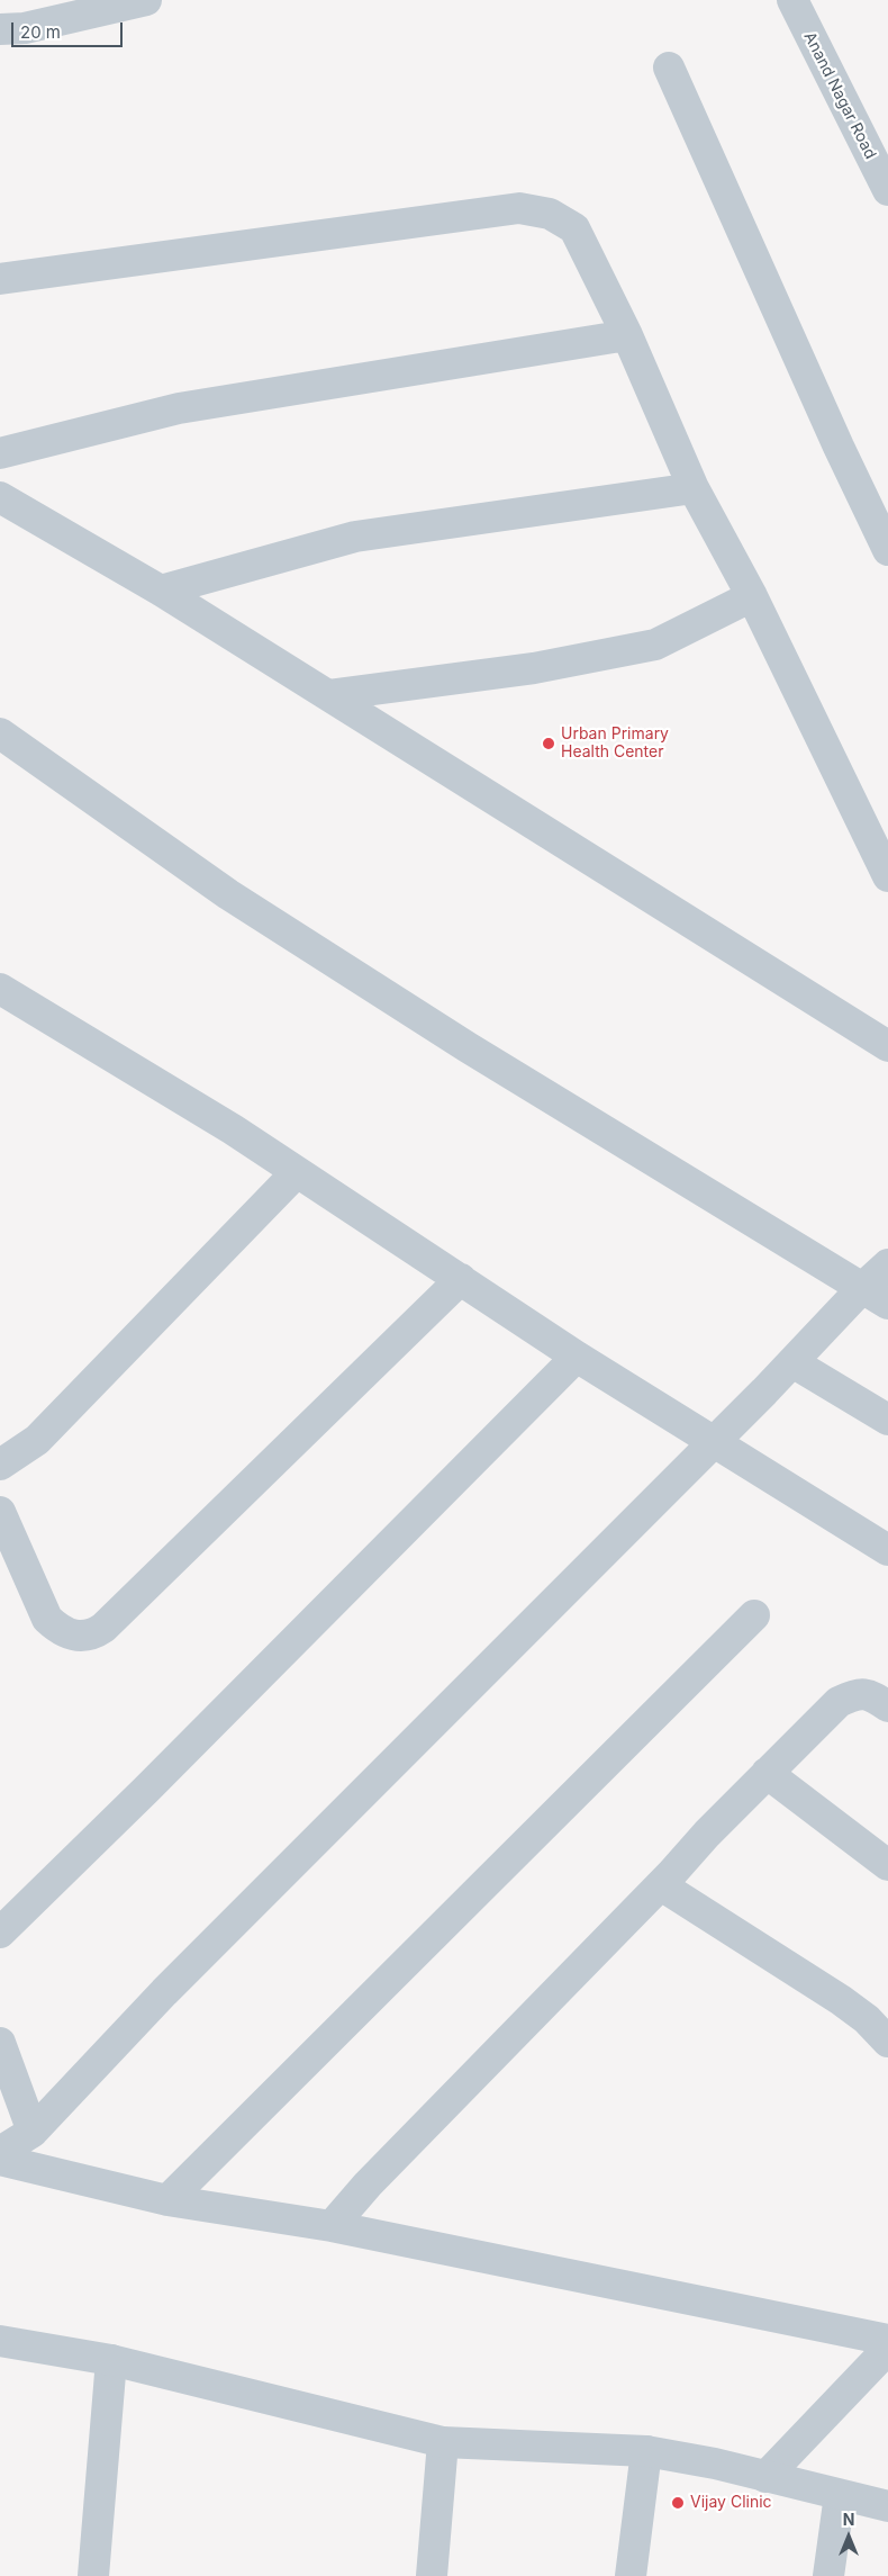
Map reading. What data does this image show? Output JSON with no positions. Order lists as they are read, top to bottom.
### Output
{
  "streets": {
    "street": ["Anand Nagar Road"]
  },
  "places": ["Urban Primary Health Center", "Vijay Clinic"],
  "scale_bar": "20 m",
  "north": "top"
}
